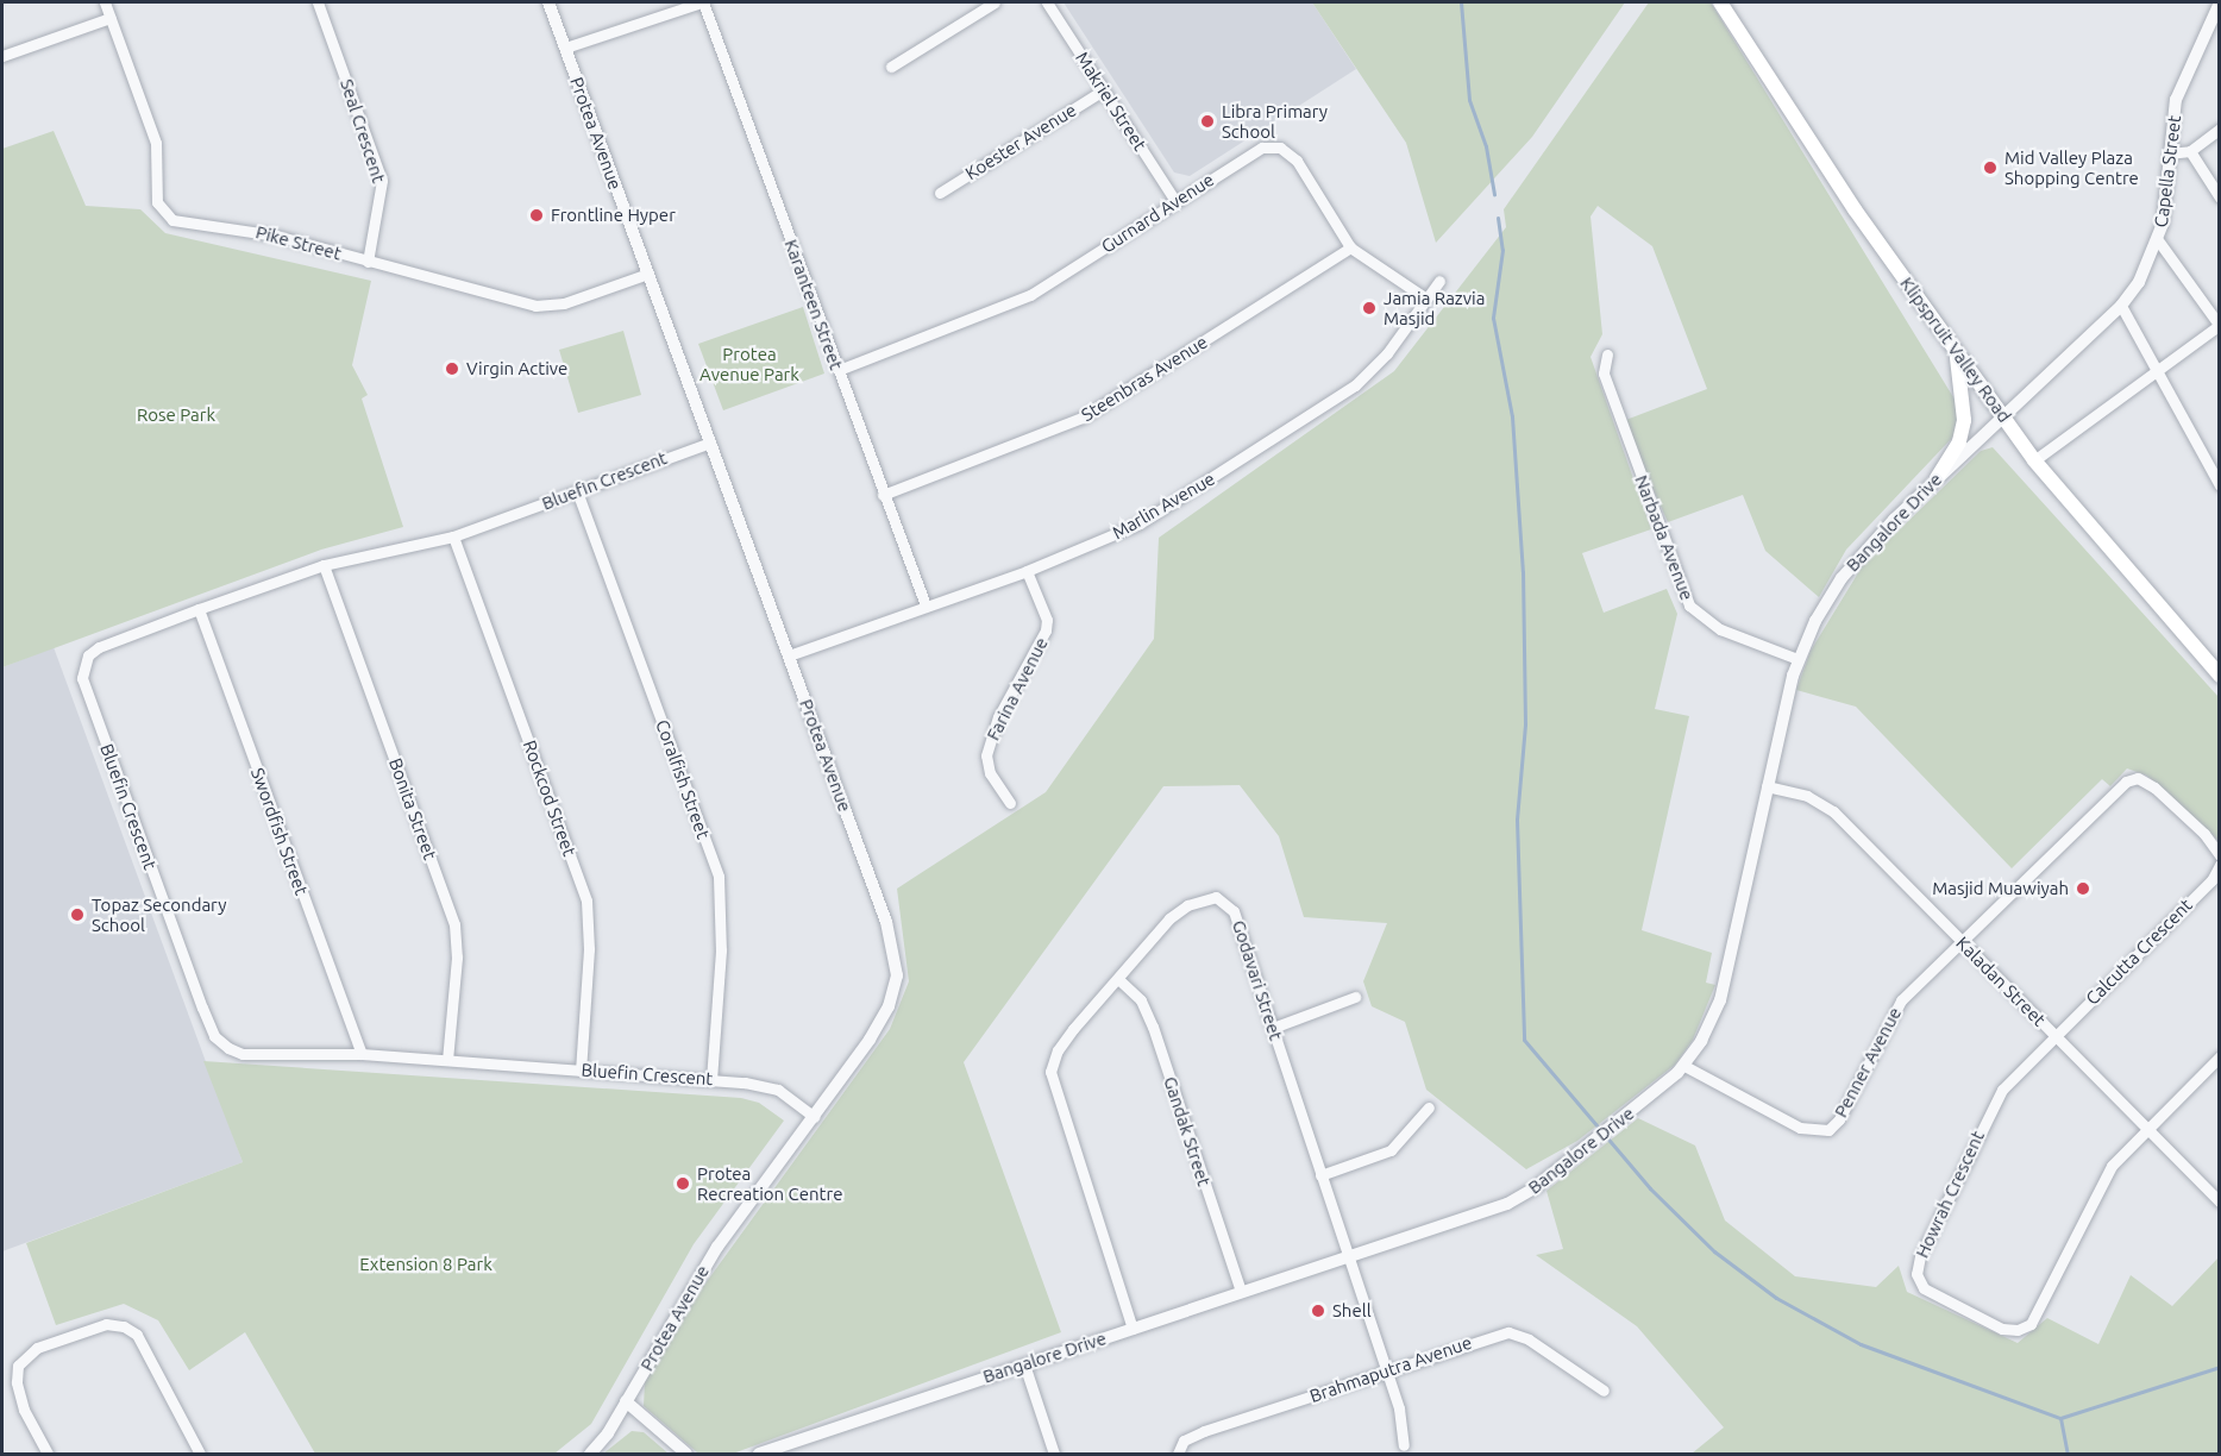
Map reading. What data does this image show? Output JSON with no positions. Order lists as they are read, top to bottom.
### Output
{
  "streets": {
    "main road": ["Klipspruit Valley Road"],
    "street": [
      "Makriel Street",
      "Seal Crescent",
      "Protea Avenue",
      "Koester Avenue",
      "Capella Street",
      "Gurnard Avenue",
      "Pike Street",
      "Karanteen Street",
      "Steenbras Avenue",
      "Bluefin Crescent",
      "Marlin Avenue",
      "Bangalore Drive",
      "Narbada Avenue",
      "Farina Avenue",
      "Coralfish Street",
      "Rockcod Street",
      "Bonita Street",
      "Swordfish Street",
      "Calcutta Crescent",
      "Godavari Street",
      "Kaladan Street",
      "Penner Avenue",
      "Gandak Street",
      "Howrah Crescent",
      "Brahmaputra Avenue"
    ]
  },
  "crossings": [
    ["Makriel Street", "Koester Avenue"],
    ["Makriel Street", "Gurnard Avenue"],
    ["Seal Crescent", "Pike Street"],
    ["Protea Avenue", "Pike Street"],
    ["Protea Avenue", "Bluefin Crescent"],
    ["Protea Avenue", "Marlin Avenue"],
    ["Capella Street", "Klipspruit Valley Road"],
    ["Capella Street", "Bangalore Drive"],
    ["Gurnard Avenue", "Karanteen Street"],
    ["Gurnard Avenue", "Steenbras Avenue"],
    ["Gurnard Avenue", "Marlin Avenue"],
    ["Karanteen Street", "Steenbras Avenue"],
    ["Karanteen Street", "Marlin Avenue"],
    ["Klipspruit Valley Road", "Bangalore Drive"],
    ["Bluefin Crescent", "Coralfish Street"],
    ["Bluefin Crescent", "Rockcod Street"],
    ["Bluefin Crescent", "Bonita Street"],
    ["Bluefin Crescent", "Swordfish Street"],
    ["Marlin Avenue", "Farina Avenue"],
    ["Bangalore Drive", "Narbada Avenue"],
    ["Bangalore Drive", "Godavari Street"],
    ["Bangalore Drive", "Kaladan Street"],
    ["Bangalore Drive", "Penner Avenue"],
    ["Bangalore Drive", "Gandak Street"],
    ["Calcutta Crescent", "Kaladan Street"],
    ["Calcutta Crescent", "Howrah Crescent"],
    ["Godavari Street", "Gandak Street"],
    ["Godavari Street", "Brahmaputra Avenue"],
    ["Kaladan Street", "Penner Avenue"],
    ["Kaladan Street", "Howrah Crescent"]
  ],
  "parks": ["Protea Avenue Park", "Rose Park", "Extension 8 Park"],
  "places": [
    "Libra Primary School",
    "Mid Valley Plaza Shopping Centre",
    "Frontline Hyper",
    "Jamia Razvia Masjid",
    "Virgin Active",
    "Masjid Muawiyah",
    "Topaz Secondary School",
    "Protea Recreation Centre",
    "Shell"
  ]
}
